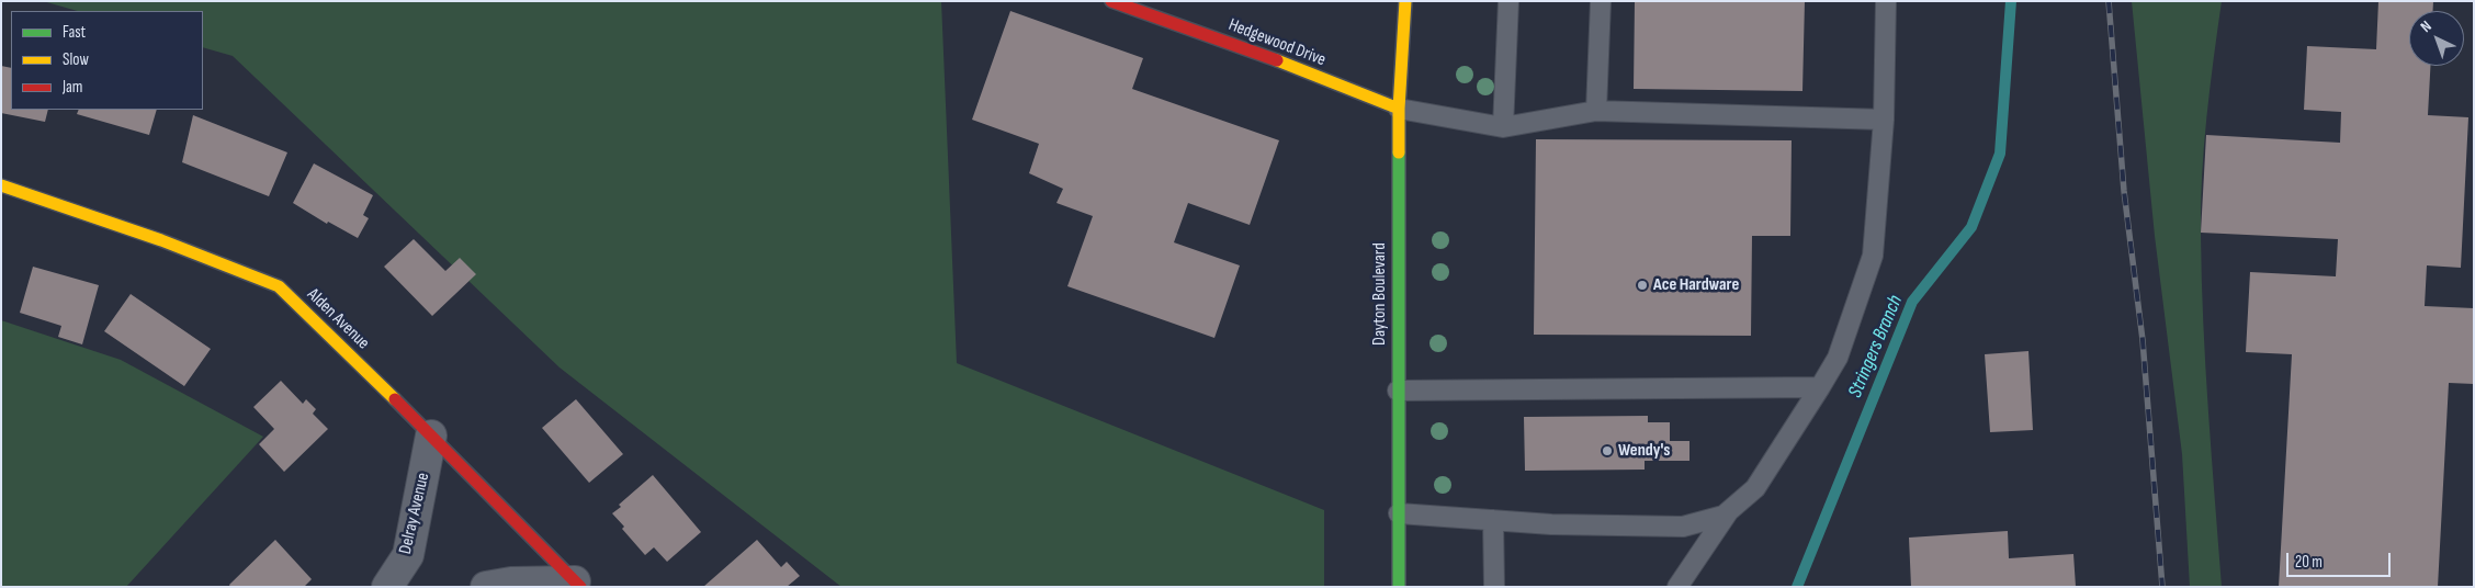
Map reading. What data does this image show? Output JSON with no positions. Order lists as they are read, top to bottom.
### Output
{
  "streets": {
    "street": [
      "Hedgewood Drive",
      "Dayton Boulevard",
      "Alden Avenue",
      "Delray Avenue"
    ]
  },
  "crossings": [
    ["Hedgewood Drive", "Dayton Boulevard"],
    ["Alden Avenue", "Delray Avenue"]
  ],
  "water": ["Stringers Branch"],
  "places": ["Ace Hardware", "Wendy's"],
  "legend": ["Fast", "Slow", "Jam"],
  "scale_bar": "20 m",
  "north": "top left"
}
